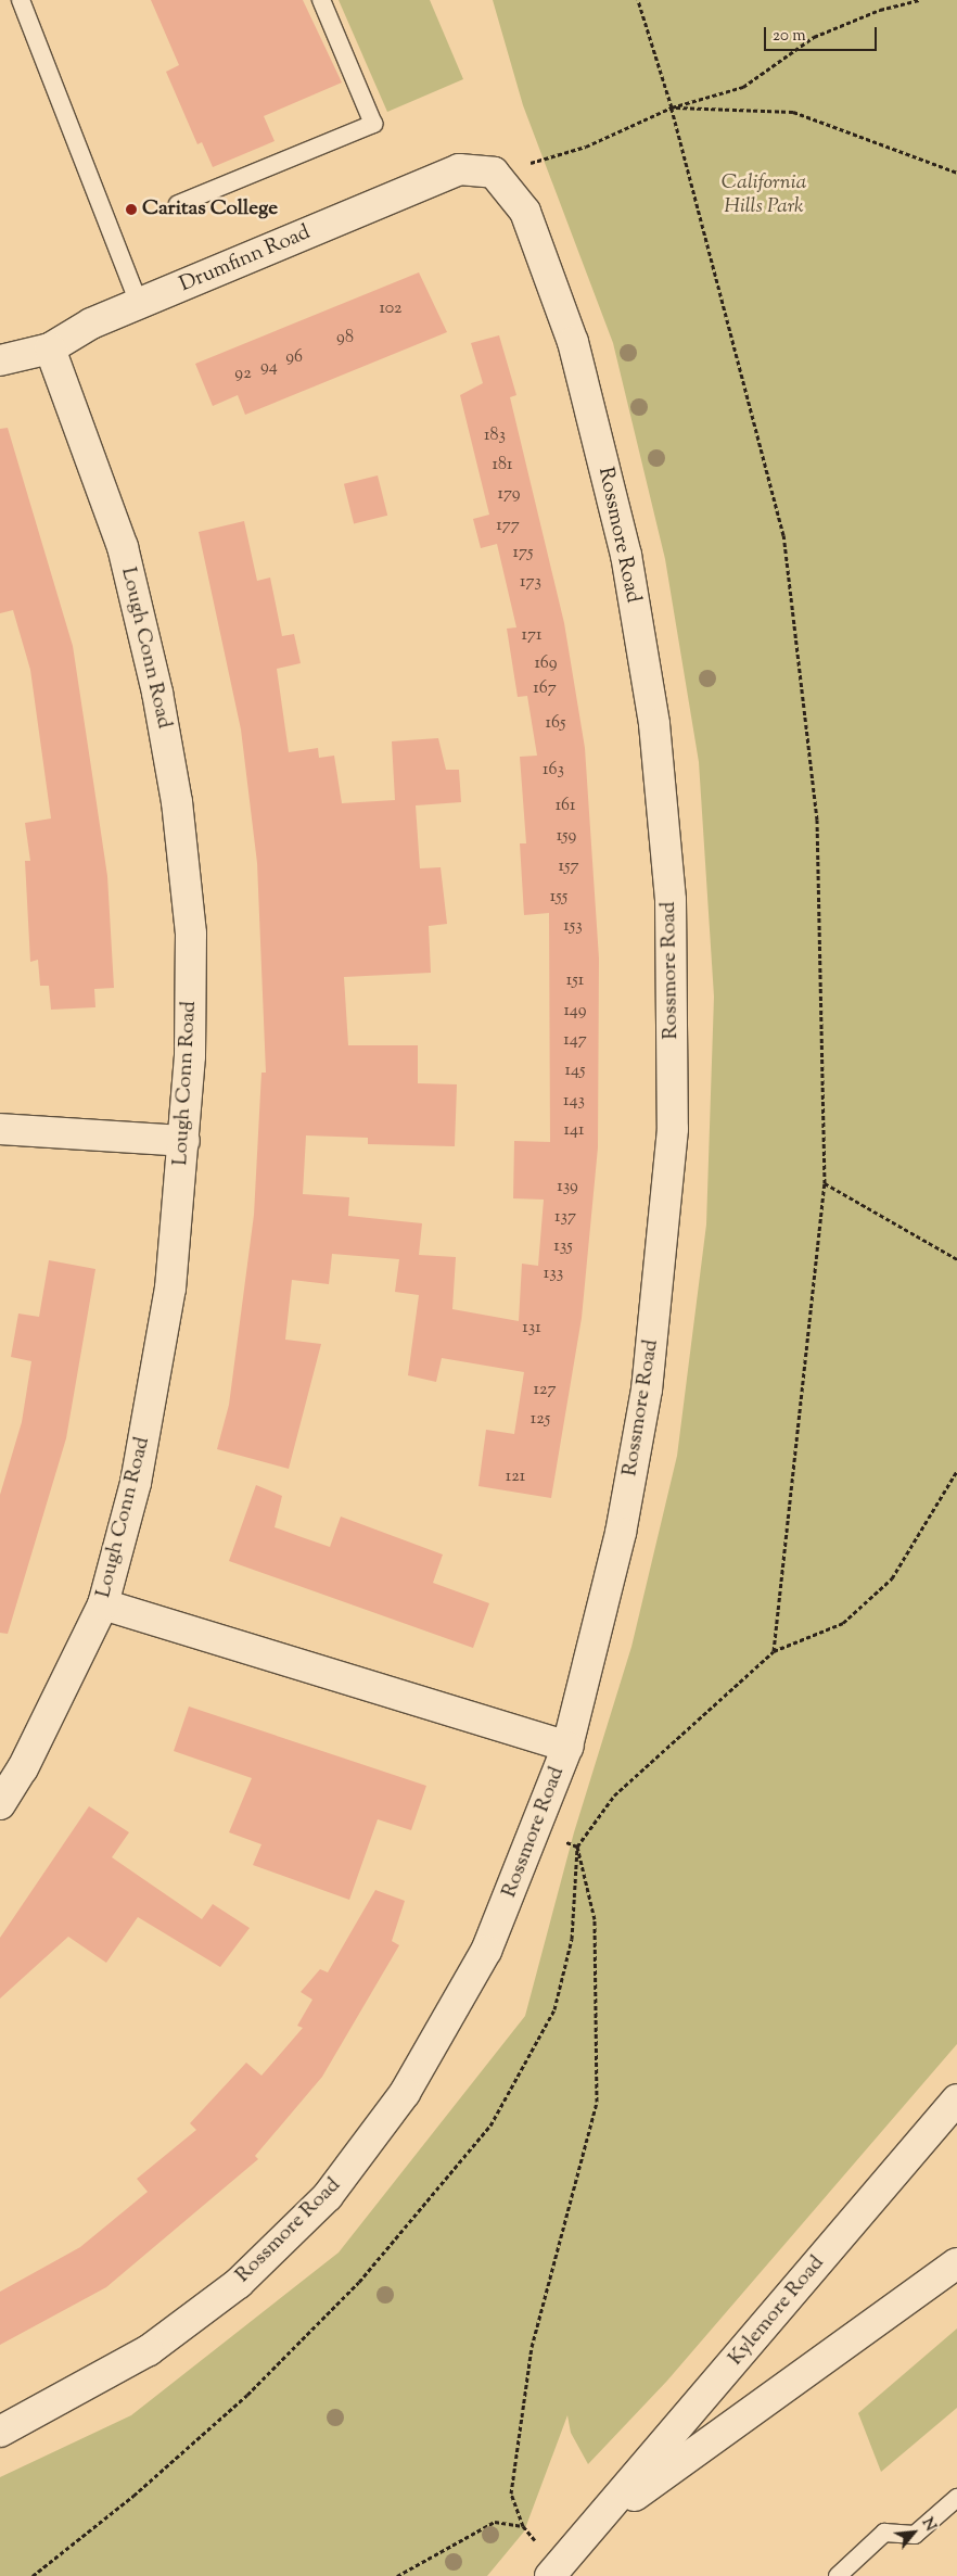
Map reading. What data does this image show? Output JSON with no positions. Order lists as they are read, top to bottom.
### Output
{
  "streets": {
    "street": [
      "Drumfinn Road",
      "Rossmore Road",
      "Lough Conn Road",
      "Kylemore Road"
    ]
  },
  "crossings": [
    ["Drumfinn Road", "Rossmore Road"],
    ["Drumfinn Road", "Lough Conn Road"]
  ],
  "parks": ["California Hills Park"],
  "places": ["Caritas College"],
  "house_numbers": [
    "102",
    "98",
    "96",
    "94",
    "92",
    "183",
    "181",
    "179",
    "177",
    "175",
    "173",
    "171",
    "169",
    "167",
    "165",
    "163",
    "161",
    "159",
    "157",
    "155",
    "153",
    "151",
    "149",
    "147",
    "145",
    "143",
    "141",
    "139",
    "137",
    "135",
    "133",
    "131",
    "127",
    "125",
    "121"
  ],
  "scale_bar": "20 m",
  "north": "top right"
}
